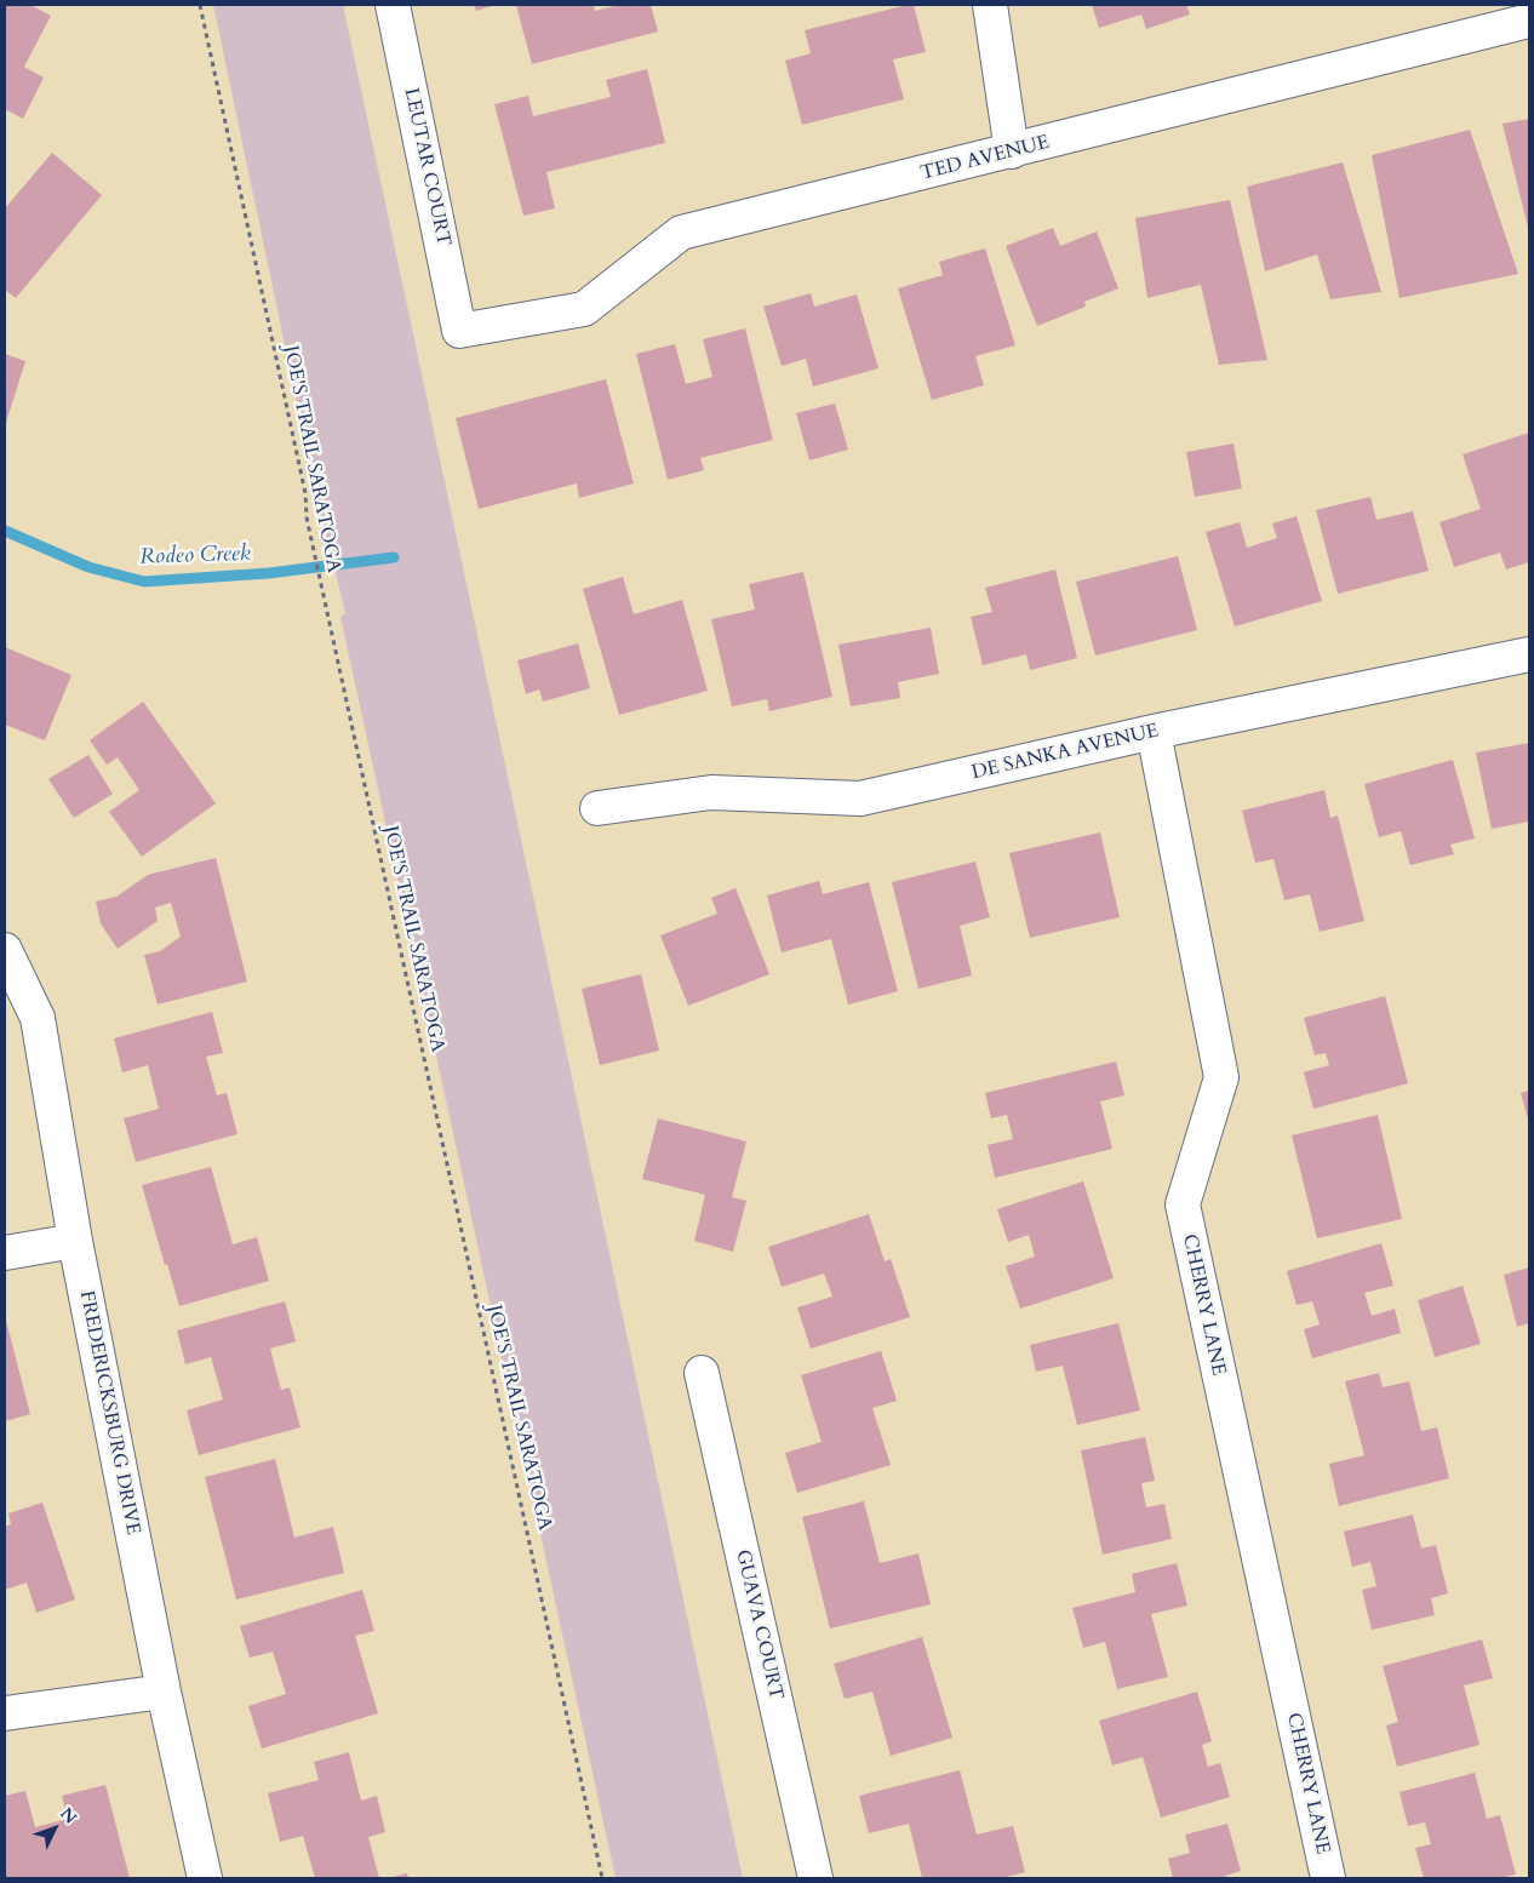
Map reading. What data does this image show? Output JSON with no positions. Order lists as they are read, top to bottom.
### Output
{
  "streets": {
    "street": [
      "TED AVENUE",
      "LEUTAR COURT",
      "DE SANKA AVENUE",
      "CHERRY LANE",
      "FREDERICKSBURG DRIVE",
      "GUAVA COURT"
    ],
    "path": ["JOE'S TRAIL SARATOGA"]
  },
  "crossings": [
    ["TED AVENUE", "LEUTAR COURT"],
    ["DE SANKA AVENUE", "CHERRY LANE"]
  ],
  "water": ["Rodeo Creek"],
  "north": "top right"
}
